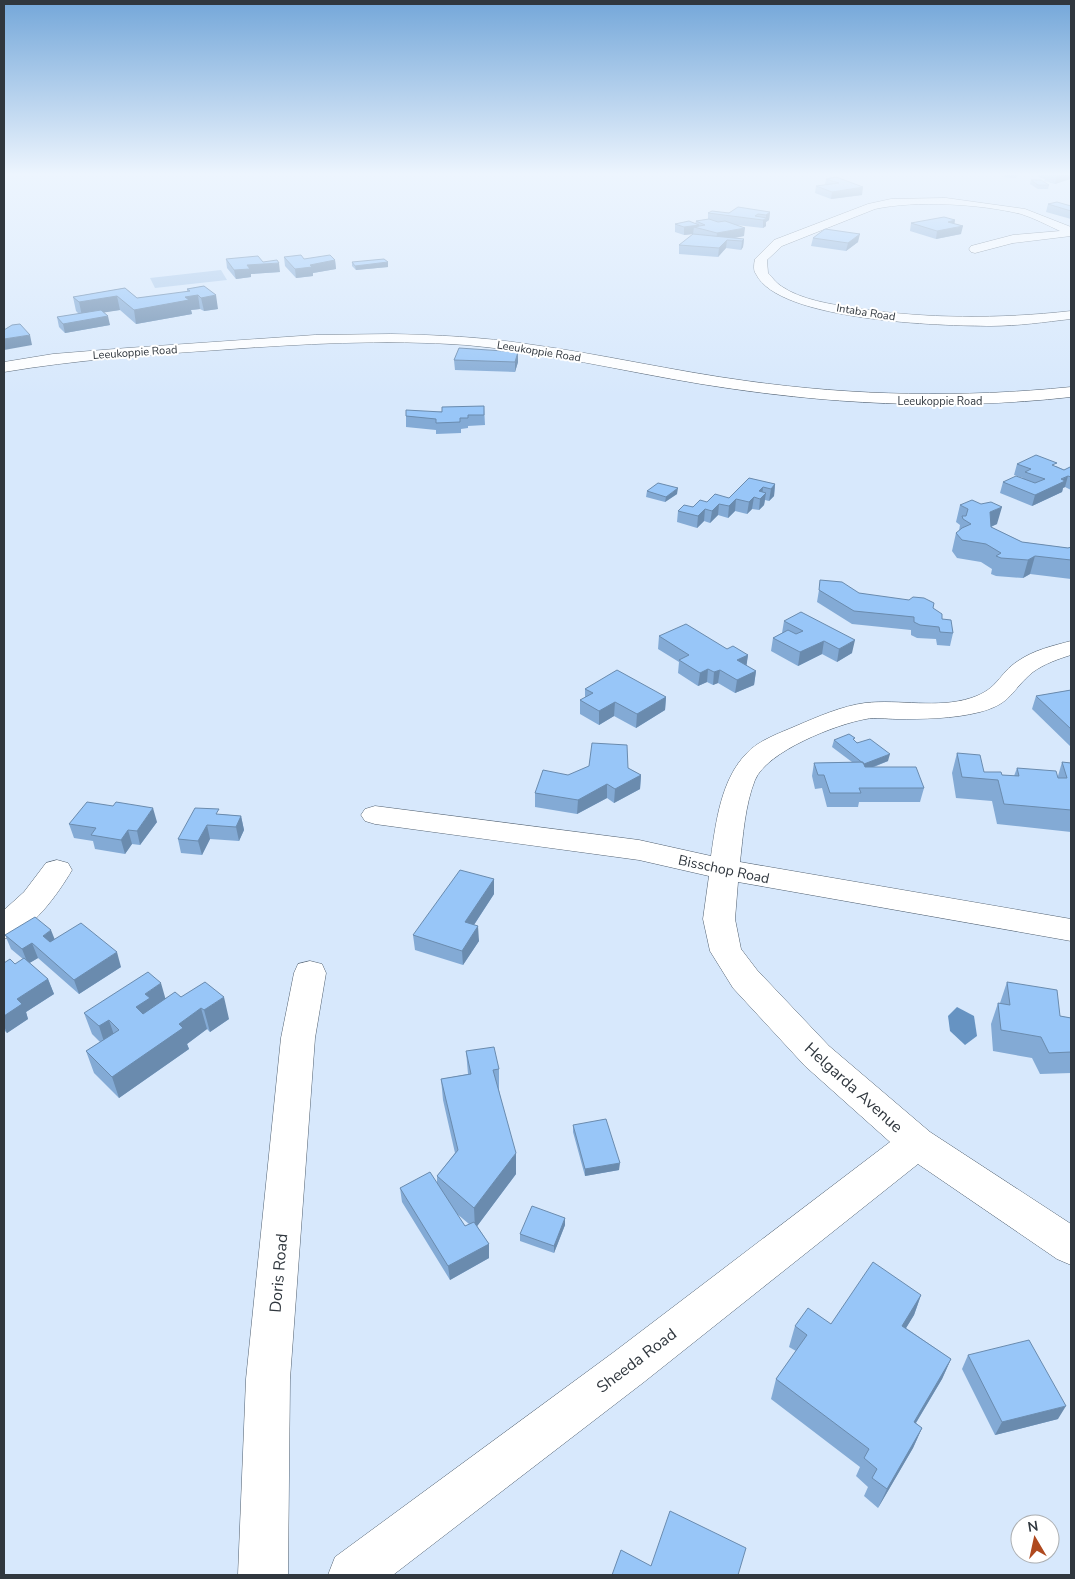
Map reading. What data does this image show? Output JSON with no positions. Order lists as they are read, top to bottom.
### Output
{
  "streets": {
    "street": [
      "Intaba Road",
      "Leeukoppie Road",
      "Bisschop Road",
      "Helgarda Avenue",
      "Doris Road",
      "Sheeda Road"
    ]
  },
  "crossings": [
    ["Bisschop Road", "Helgarda Avenue"],
    ["Helgarda Avenue", "Sheeda Road"]
  ],
  "north": "top"
}
